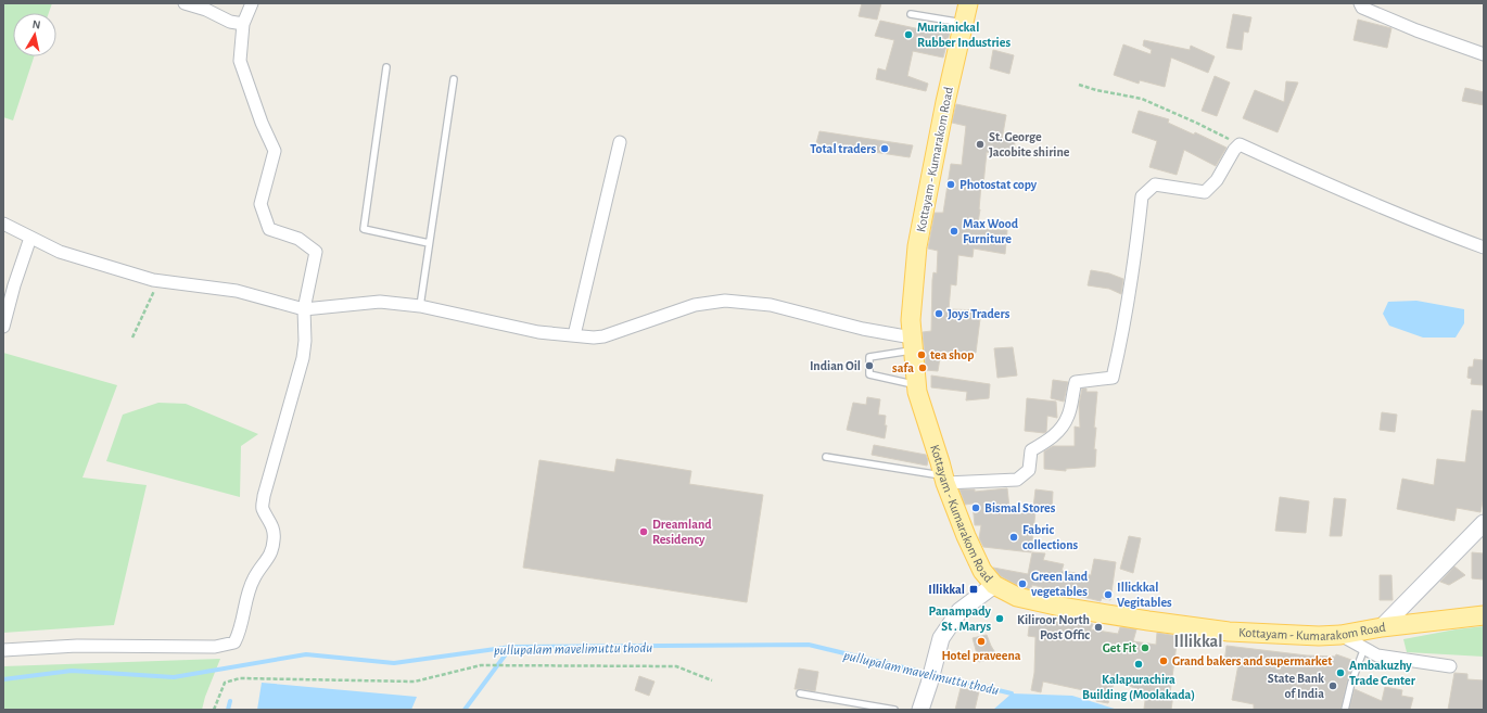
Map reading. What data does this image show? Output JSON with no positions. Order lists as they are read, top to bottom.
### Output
{
  "streets": {
    "main road": ["Kottayam - Kumarakom Road"]
  },
  "districts": ["Illikkal"],
  "water": ["pullupalam mavelimuttu thodu"],
  "places": {
    "other": [
      "Murianickal Rubber Industries",
      "St. George Jacobite shirine",
      "Total traders",
      "Photostat copy",
      "Max Wood Furniture",
      "Joys Traders",
      "tea shop",
      "Indian Oil",
      "safa",
      "Bismal Stores",
      "Dreamland Residency",
      "Fabric collections",
      "Green land vegetables",
      "Illickkal Vegitables",
      "Panampady St . Marys",
      "Kiliroor North Post Offic",
      "Hotel praveena",
      "Get Fit",
      "Grand bakers and supermarket",
      "Kalapurachira Building (Moolakada)",
      "Ambakuzhy Trade Center",
      "State Bank of India"
    ],
    "transit": ["Illikkal"]
  },
  "north": "top"
}
